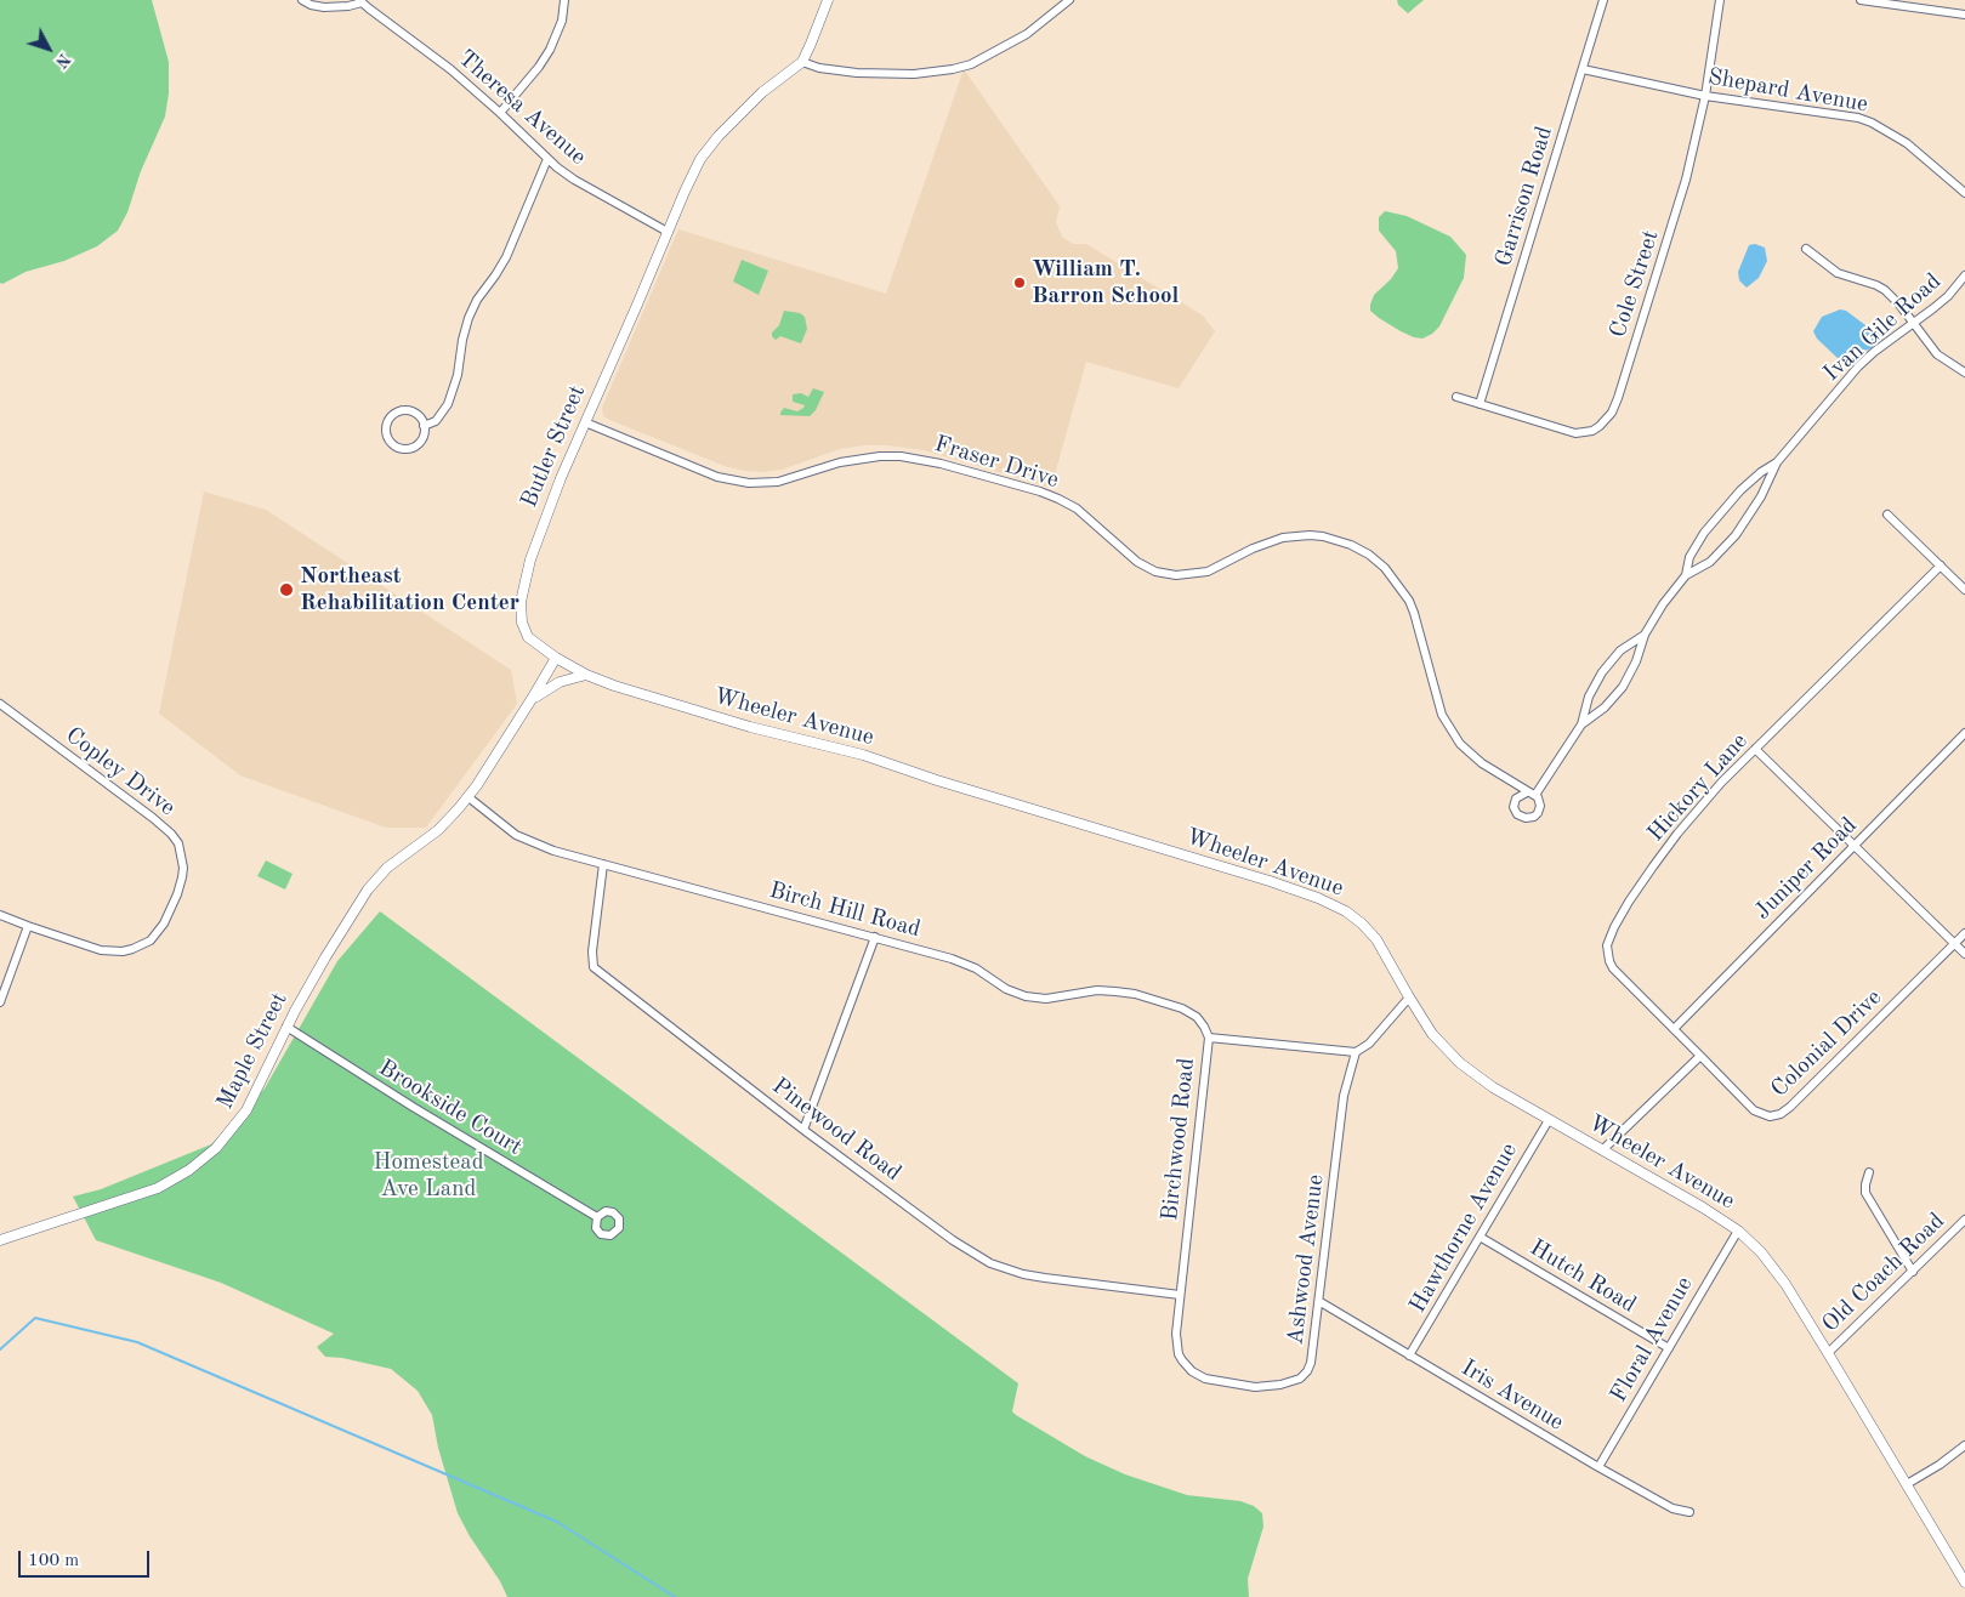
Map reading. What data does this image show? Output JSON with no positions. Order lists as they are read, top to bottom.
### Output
{
  "streets": {
    "street": [
      "Shepard Avenue",
      "Theresa Avenue",
      "Garrison Road",
      "Cole Street",
      "Ivan Gile Road",
      "Butler Street",
      "Fraser Drive",
      "Wheeler Avenue",
      "Copley Drive",
      "Hickory Lane",
      "Juniper Road",
      "Birch Hill Road",
      "Colonial Drive",
      "Maple Street",
      "Brookside Court",
      "Pinewood Road",
      "Birchwood Road",
      "Hawthorne Avenue",
      "Ashwood Avenue",
      "Old Coach Road",
      "Hutch Road",
      "Floral Avenue",
      "Iris Avenue"
    ]
  },
  "crossings": [
    ["Shepard Avenue", "Garrison Road"],
    ["Shepard Avenue", "Cole Street"],
    ["Theresa Avenue", "Butler Street"],
    ["Garrison Road", "Cole Street"],
    ["Ivan Gile Road", "Fraser Drive"],
    ["Butler Street", "Fraser Drive"],
    ["Butler Street", "Wheeler Avenue"],
    ["Wheeler Avenue", "Hawthorne Avenue"],
    ["Wheeler Avenue", "Old Coach Road"],
    ["Wheeler Avenue", "Floral Avenue"],
    ["Hickory Lane", "Juniper Road"],
    ["Hickory Lane", "Colonial Drive"],
    ["Birch Hill Road", "Maple Street"],
    ["Birch Hill Road", "Pinewood Road"],
    ["Birch Hill Road", "Birchwood Road"],
    ["Maple Street", "Brookside Court"],
    ["Pinewood Road", "Birchwood Road"],
    ["Birchwood Road", "Ashwood Avenue"],
    ["Hawthorne Avenue", "Hutch Road"],
    ["Hawthorne Avenue", "Iris Avenue"],
    ["Ashwood Avenue", "Iris Avenue"],
    ["Hutch Road", "Floral Avenue"],
    ["Floral Avenue", "Iris Avenue"]
  ],
  "parks": ["Homestead Ave Land"],
  "places": ["William T. Barron School", "Northeast Rehabilitation Center"],
  "scale_bar": "100 m",
  "north": "bottom right"
}
